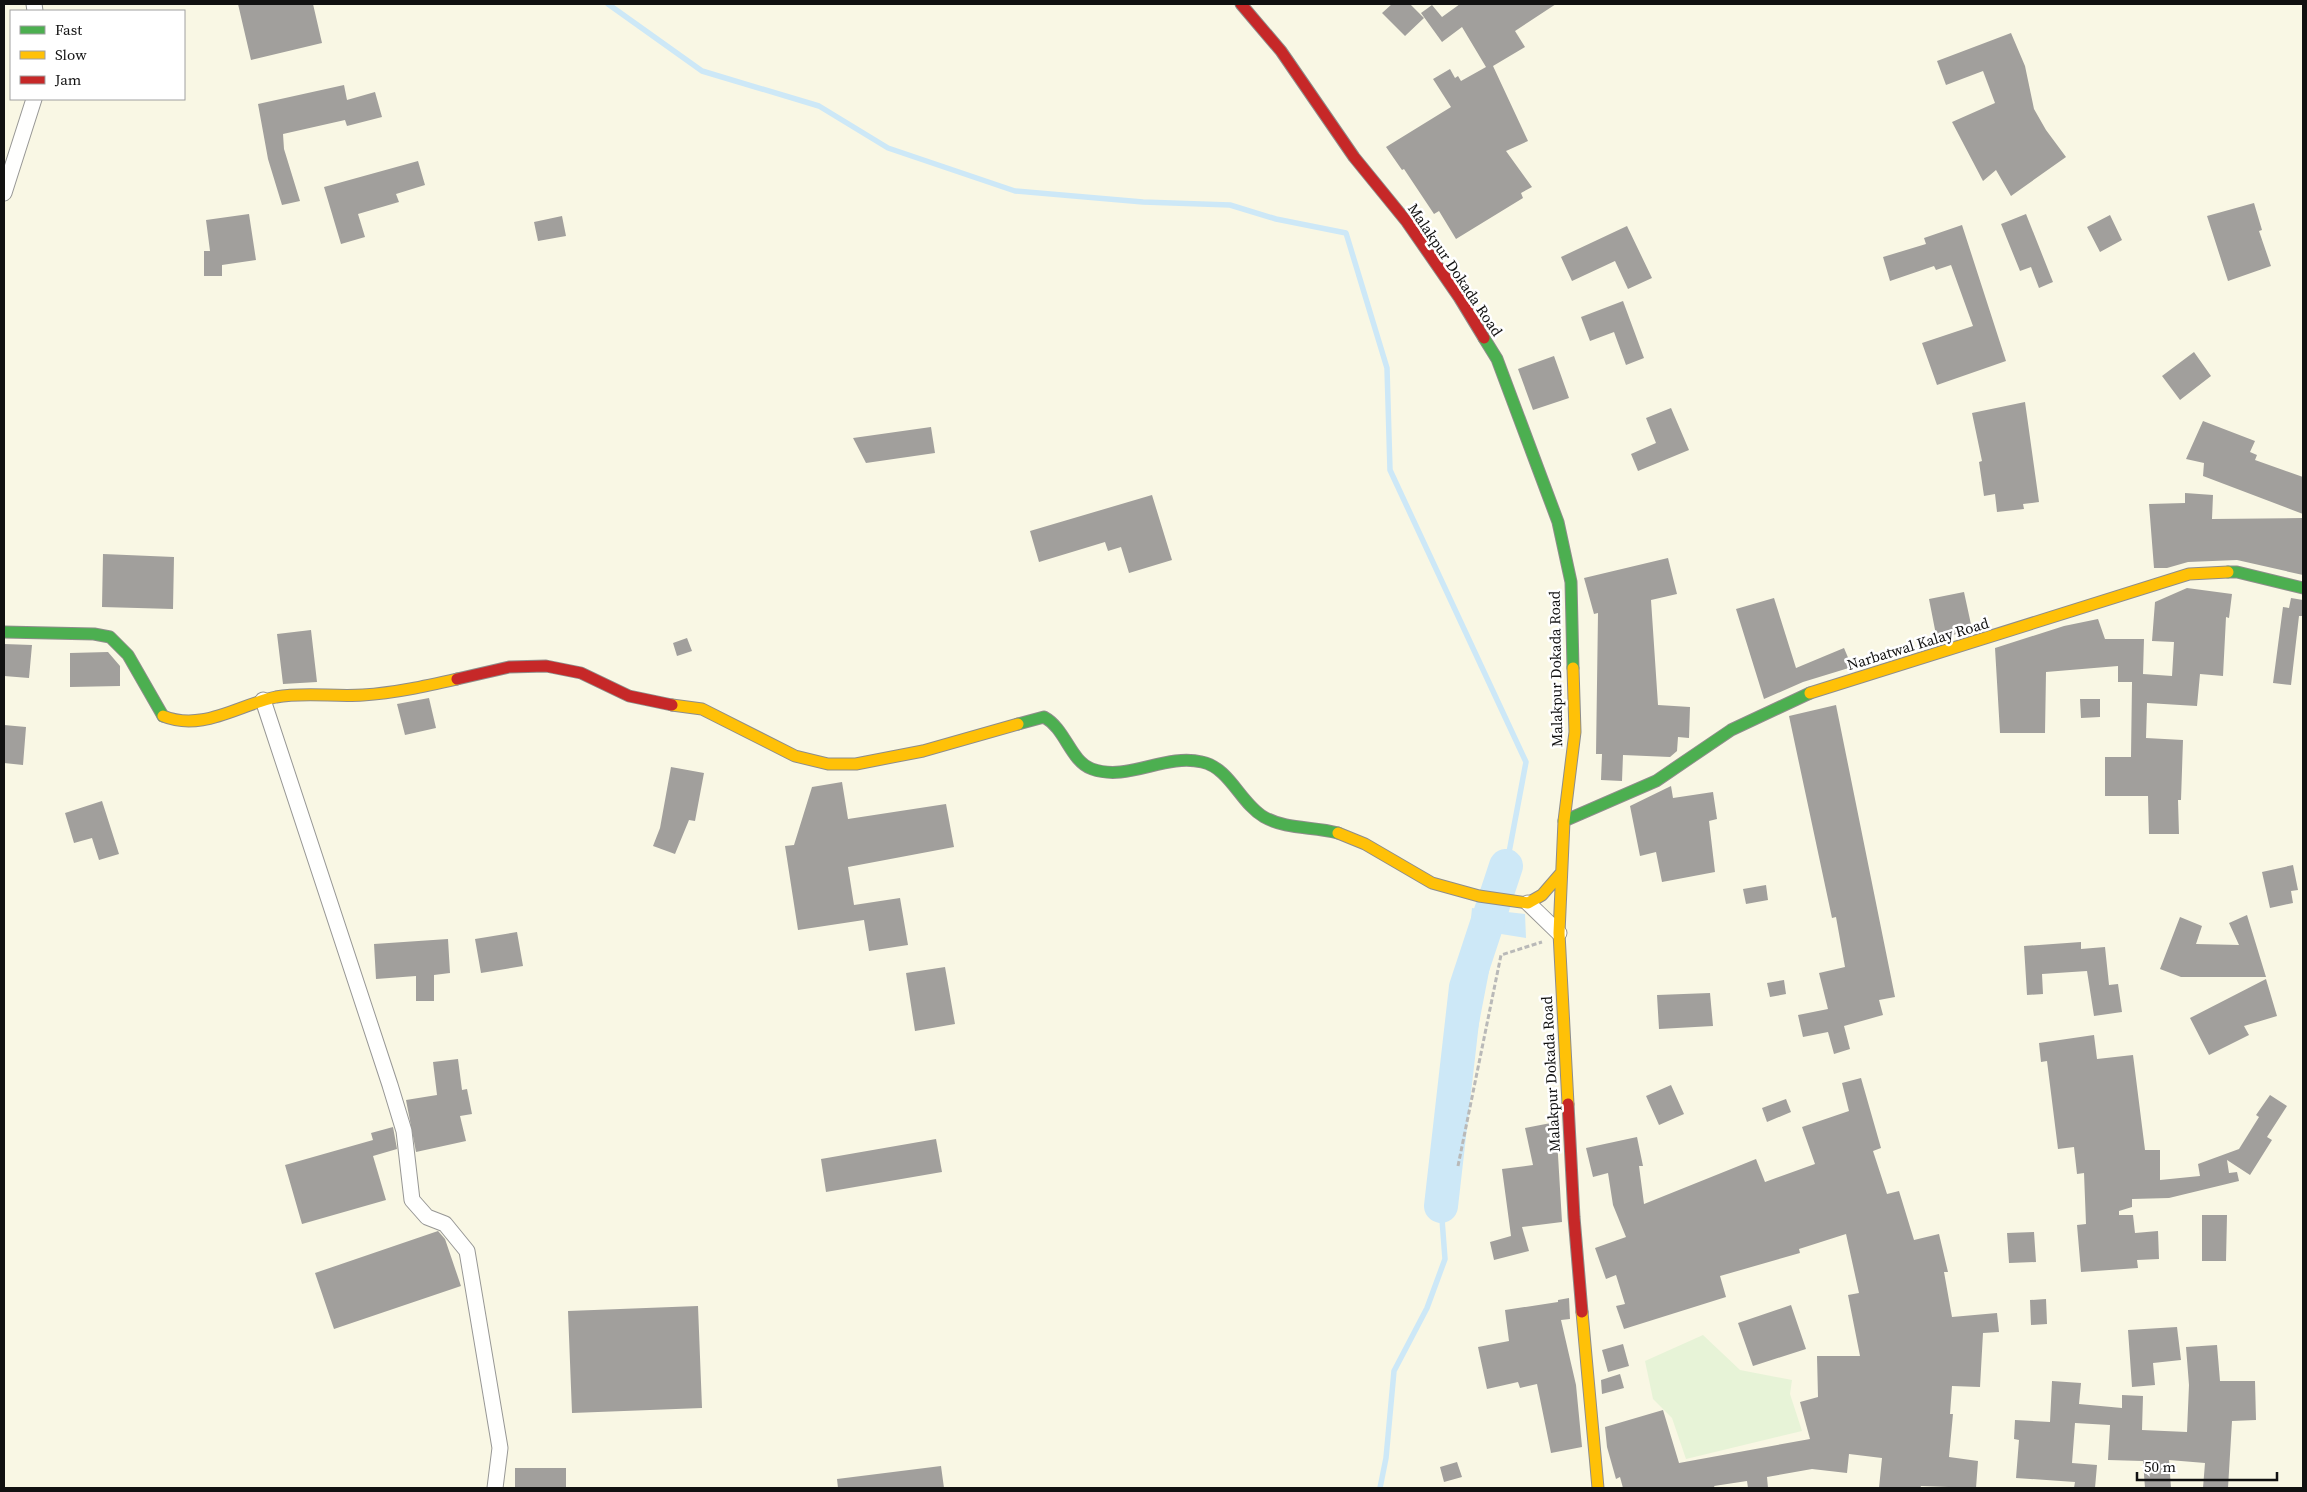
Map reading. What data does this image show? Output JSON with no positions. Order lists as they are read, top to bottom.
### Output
{
  "streets": {
    "street": ["Malakpur Dokada Road", "Narbatwal Kalay Road"]
  },
  "crossings": [
    ["Malakpur Dokada Road", "Narbatwal Kalay Road"]
  ],
  "legend": ["Fast", "Slow", "Jam"],
  "scale_bar": "50 m"
}
